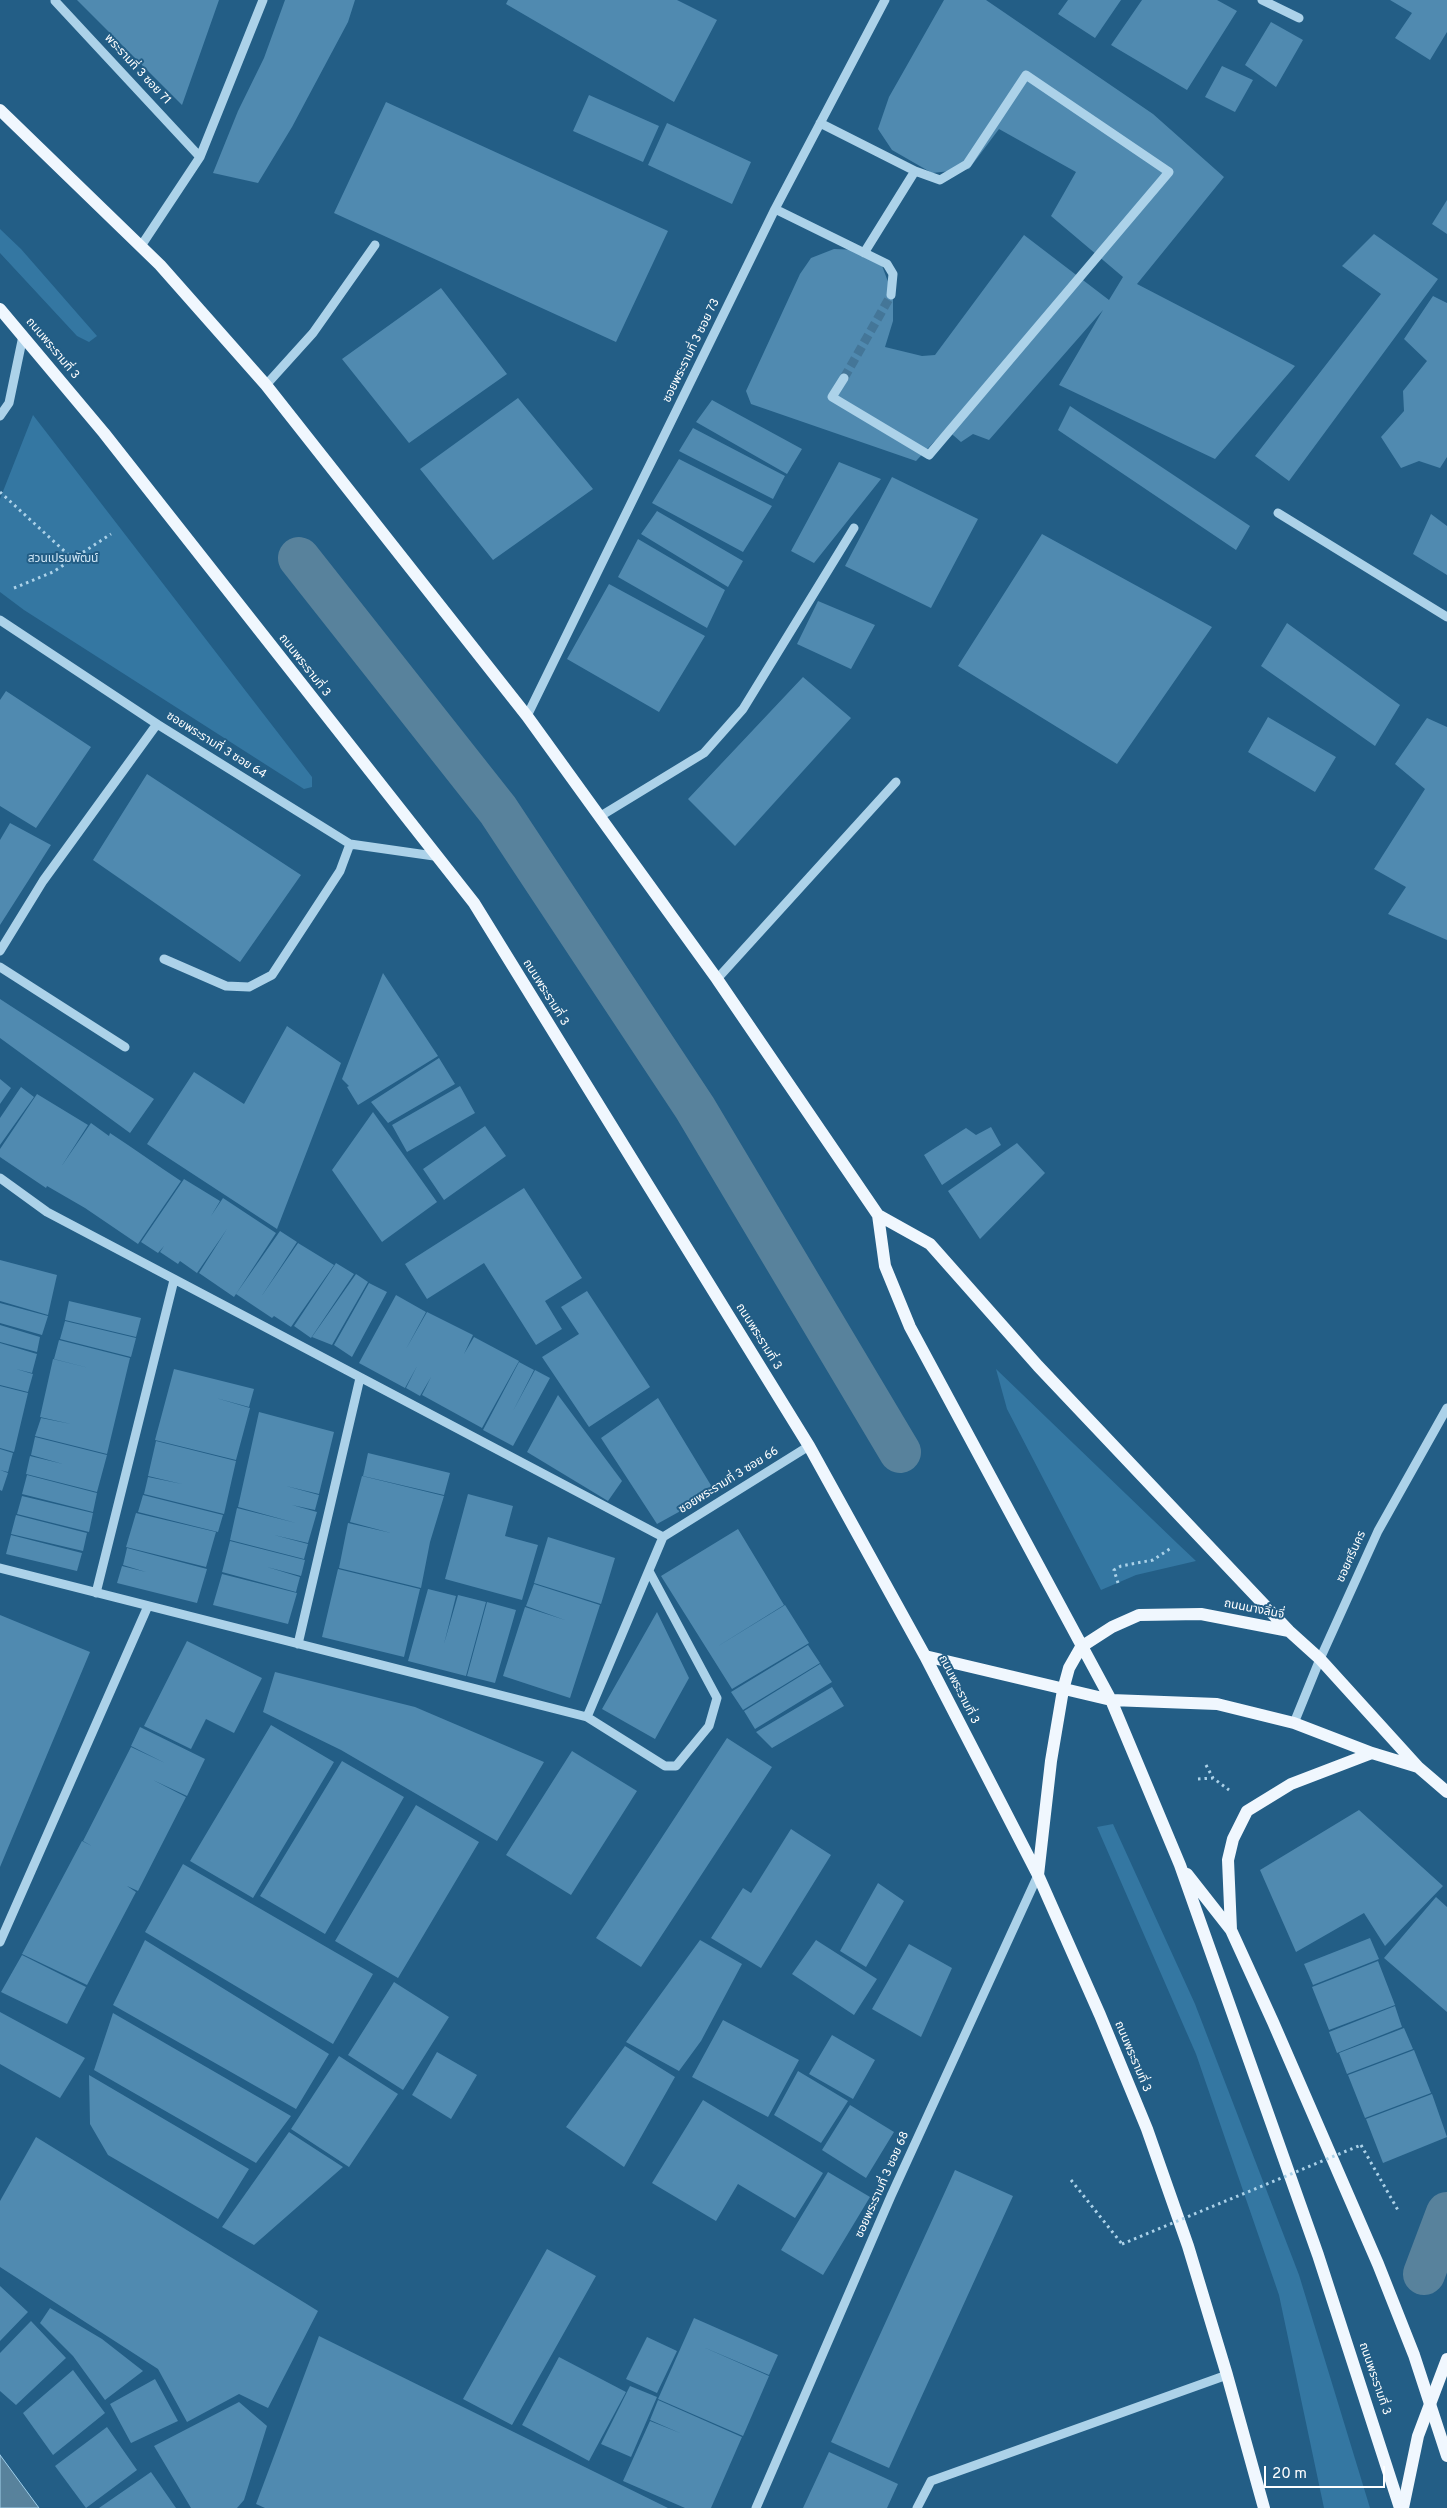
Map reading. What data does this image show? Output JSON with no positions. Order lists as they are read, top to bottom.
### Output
{
  "streets": {
    "main road": ["ถนนพระรามที่ 3", "ถนนนางลิ้นจี่"],
    "street": [
      "พระรามที่ 3 ซอย 71",
      "ซอยพระรามที่ 3 ซอย 73",
      "ซอยพระรามที่ 3 ซอย 64",
      "ซอยพระรามที่ 3 ซอย 66",
      "ซอยศรีนคร",
      "ซอยพระรามที่ 3 ซอย 68"
    ]
  },
  "crossings": [
    ["ถนนพระรามที่ 3", "ซอยพระรามที่ 3 ซอย 73"],
    ["ถนนพระรามที่ 3", "ซอยพระรามที่ 3 ซอย 64"],
    ["ถนนพระรามที่ 3", "ซอยพระรามที่ 3 ซอย 66"],
    ["ถนนพระรามที่ 3", "ถนนนางลิ้นจี่"],
    ["ถนนพระรามที่ 3", "ซอยพระรามที่ 3 ซอย 68"],
    ["ซอยศรีนคร", "ถนนนางลิ้นจี่"]
  ],
  "parks": ["สวนเปรมพัฒน์"],
  "scale_bar": "20 m"
}
